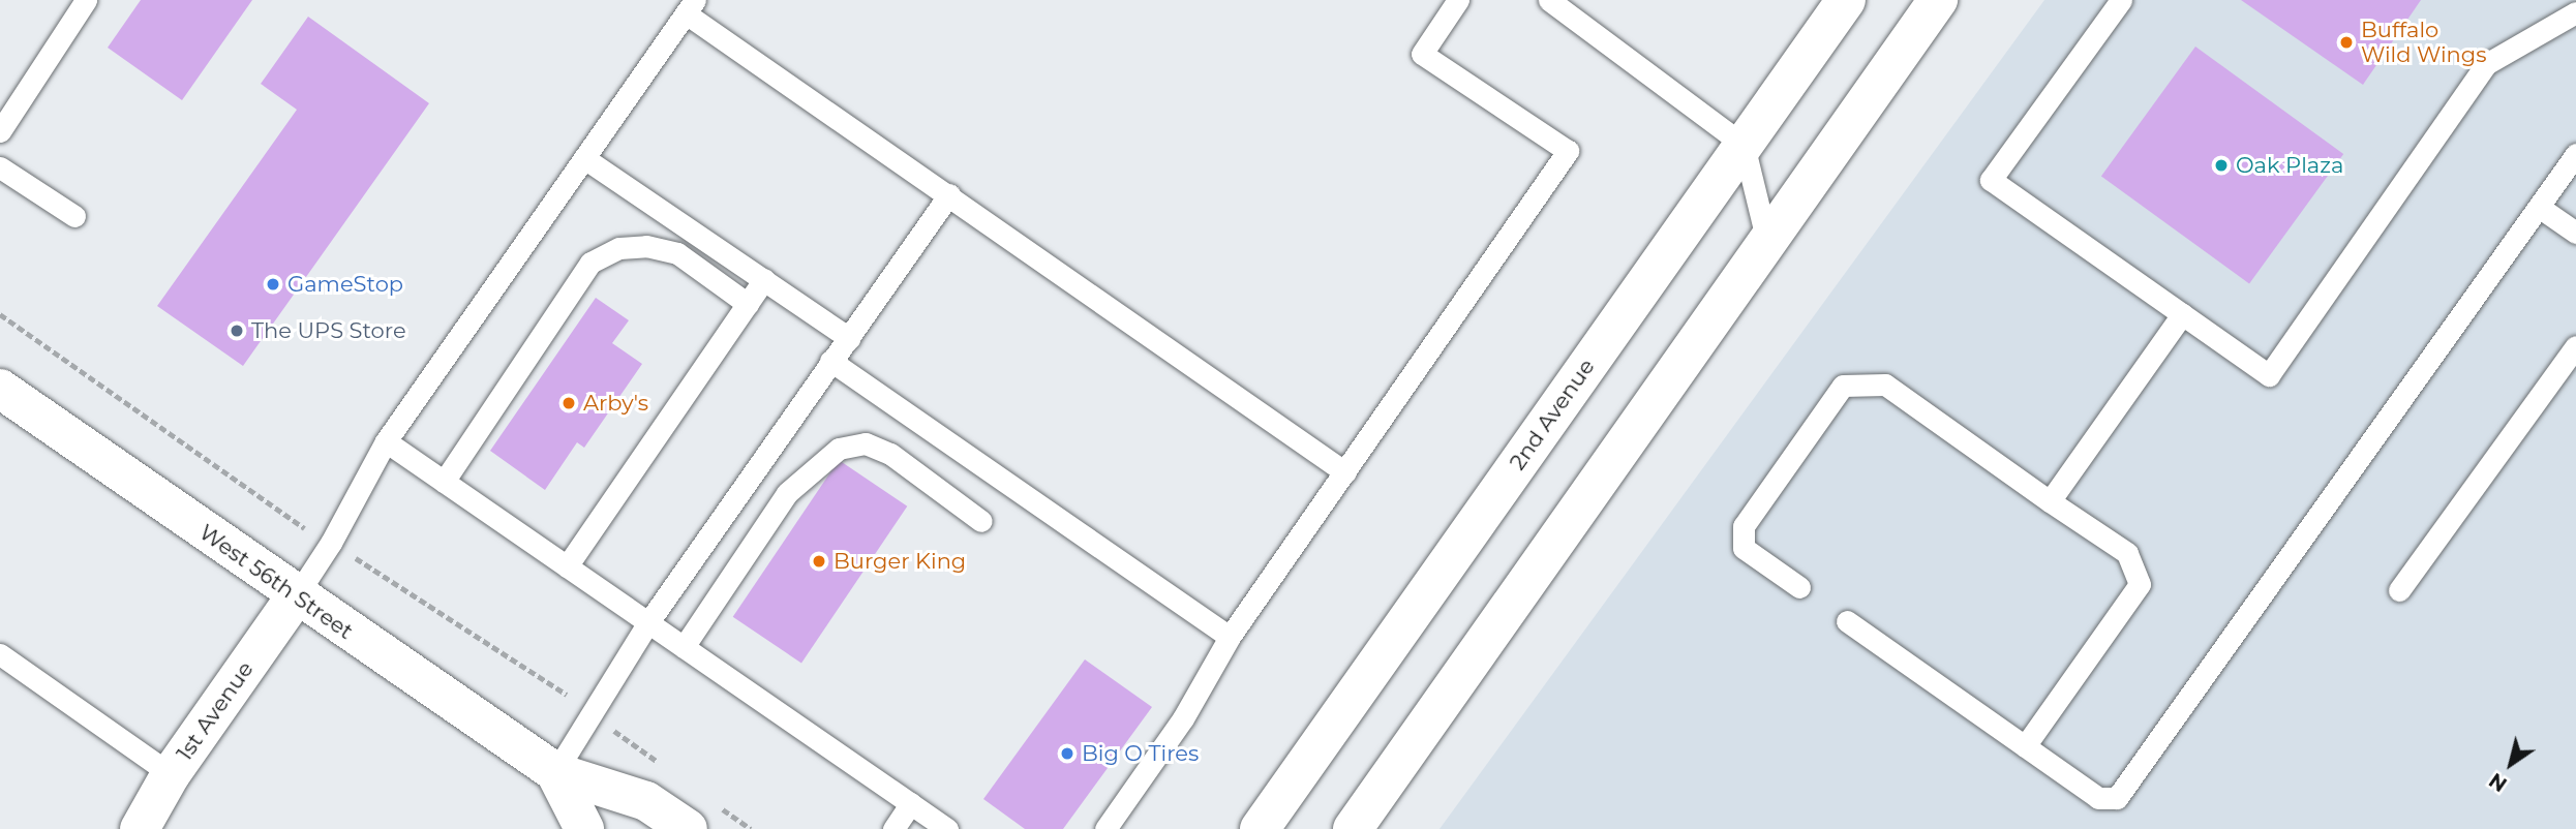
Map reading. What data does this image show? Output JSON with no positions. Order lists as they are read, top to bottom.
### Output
{
  "streets": {
    "main road": ["2nd Avenue", "West 56th Street", "1st Avenue"]
  },
  "crossings": [
    ["West 56th Street", "1st Avenue"]
  ],
  "places": [
    "Buffalo Wild Wings",
    "Oak Plaza",
    "GameStop",
    "The UPS Store",
    "Arby's",
    "Burger King",
    "Big O Tires"
  ],
  "north": "bottom left"
}
